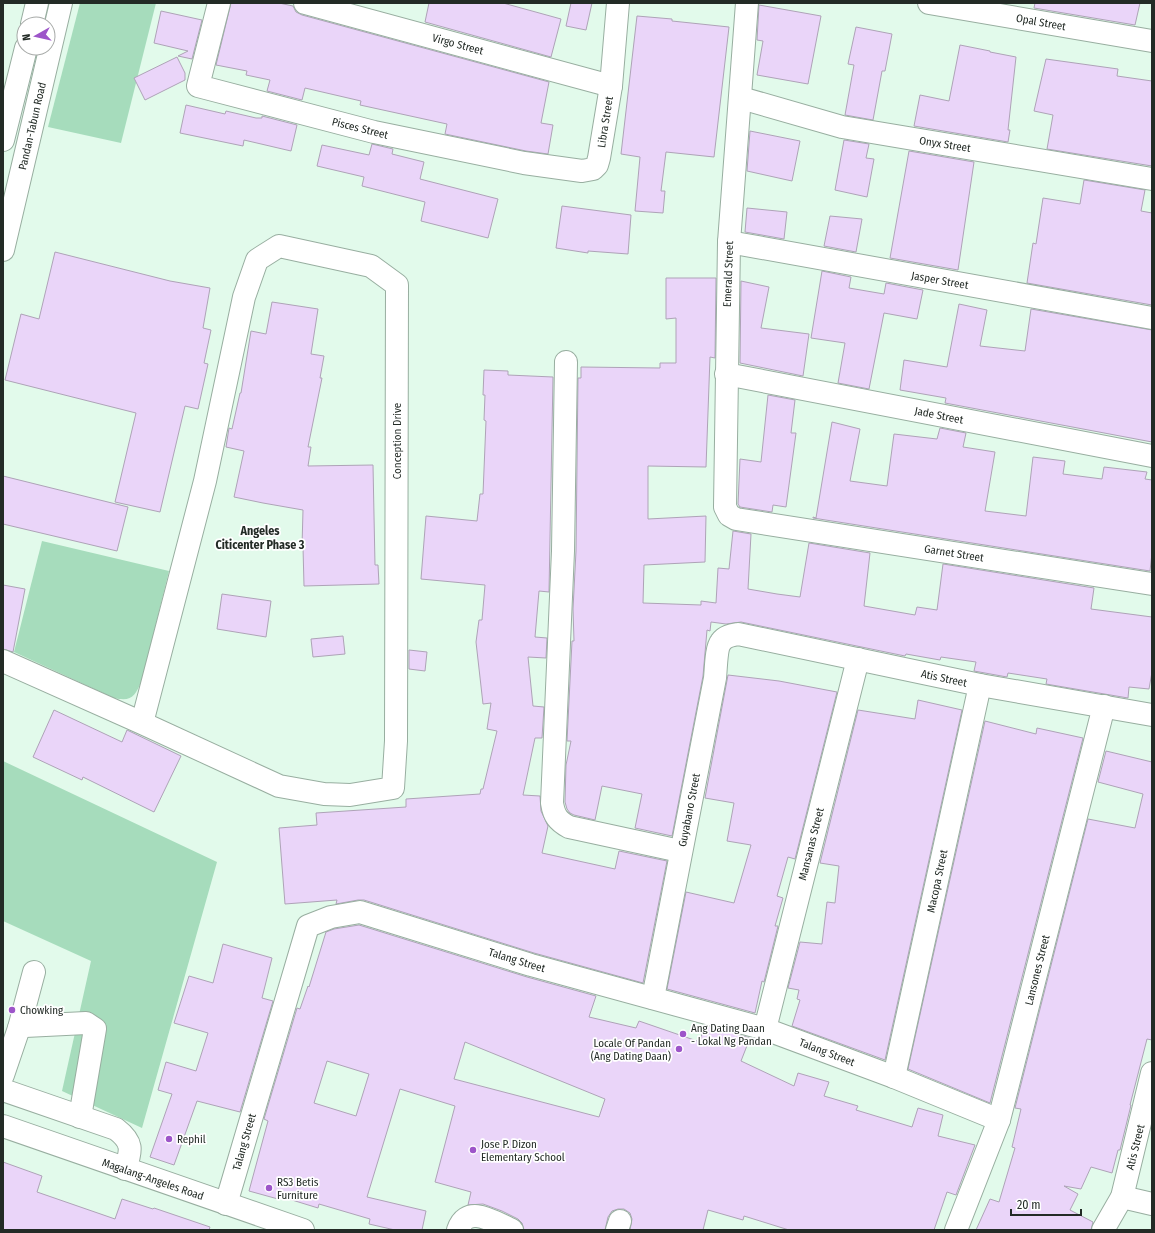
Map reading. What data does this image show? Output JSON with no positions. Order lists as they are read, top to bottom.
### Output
{
  "streets": {
    "street": [
      "Opal Street",
      "Virgo Street",
      "Libra Street",
      "Pandan-Tabun Road",
      "Pisces Street",
      "Onyx Street",
      "Emerald Street",
      "Jasper Street",
      "Jade Street",
      "Conception Drive",
      "Garnet Street",
      "Atis Street",
      "Guyabano Street",
      "Mansanas Street",
      "Macopa Street",
      "Talang Street",
      "Lansones Street",
      "Magalang-Angeles Road"
    ]
  },
  "crossings": [
    ["Virgo Street", "Libra Street"],
    ["Libra Street", "Pisces Street"],
    ["Onyx Street", "Emerald Street"],
    ["Emerald Street", "Jasper Street"],
    ["Emerald Street", "Jade Street"],
    ["Emerald Street", "Garnet Street"],
    ["Atis Street", "Guyabano Street"],
    ["Atis Street", "Mansanas Street"],
    ["Atis Street", "Macopa Street"],
    ["Atis Street", "Lansones Street"],
    ["Guyabano Street", "Talang Street"],
    ["Mansanas Street", "Talang Street"],
    ["Macopa Street", "Talang Street"],
    ["Talang Street", "Lansones Street"],
    ["Talang Street", "Magalang-Angeles Road"]
  ],
  "districts": ["Angeles Citicenter Phase 3"],
  "places": [
    "Chowking",
    "Ang Dating Daan - Lokal Ng Pandan",
    "Locale Of Pandan (Ang Dating Daan)",
    "Rephil",
    "Jose P. Dizon Elementary School",
    "RS3 Betis Furniture"
  ],
  "scale_bar": "20 m",
  "north": "left"
}
